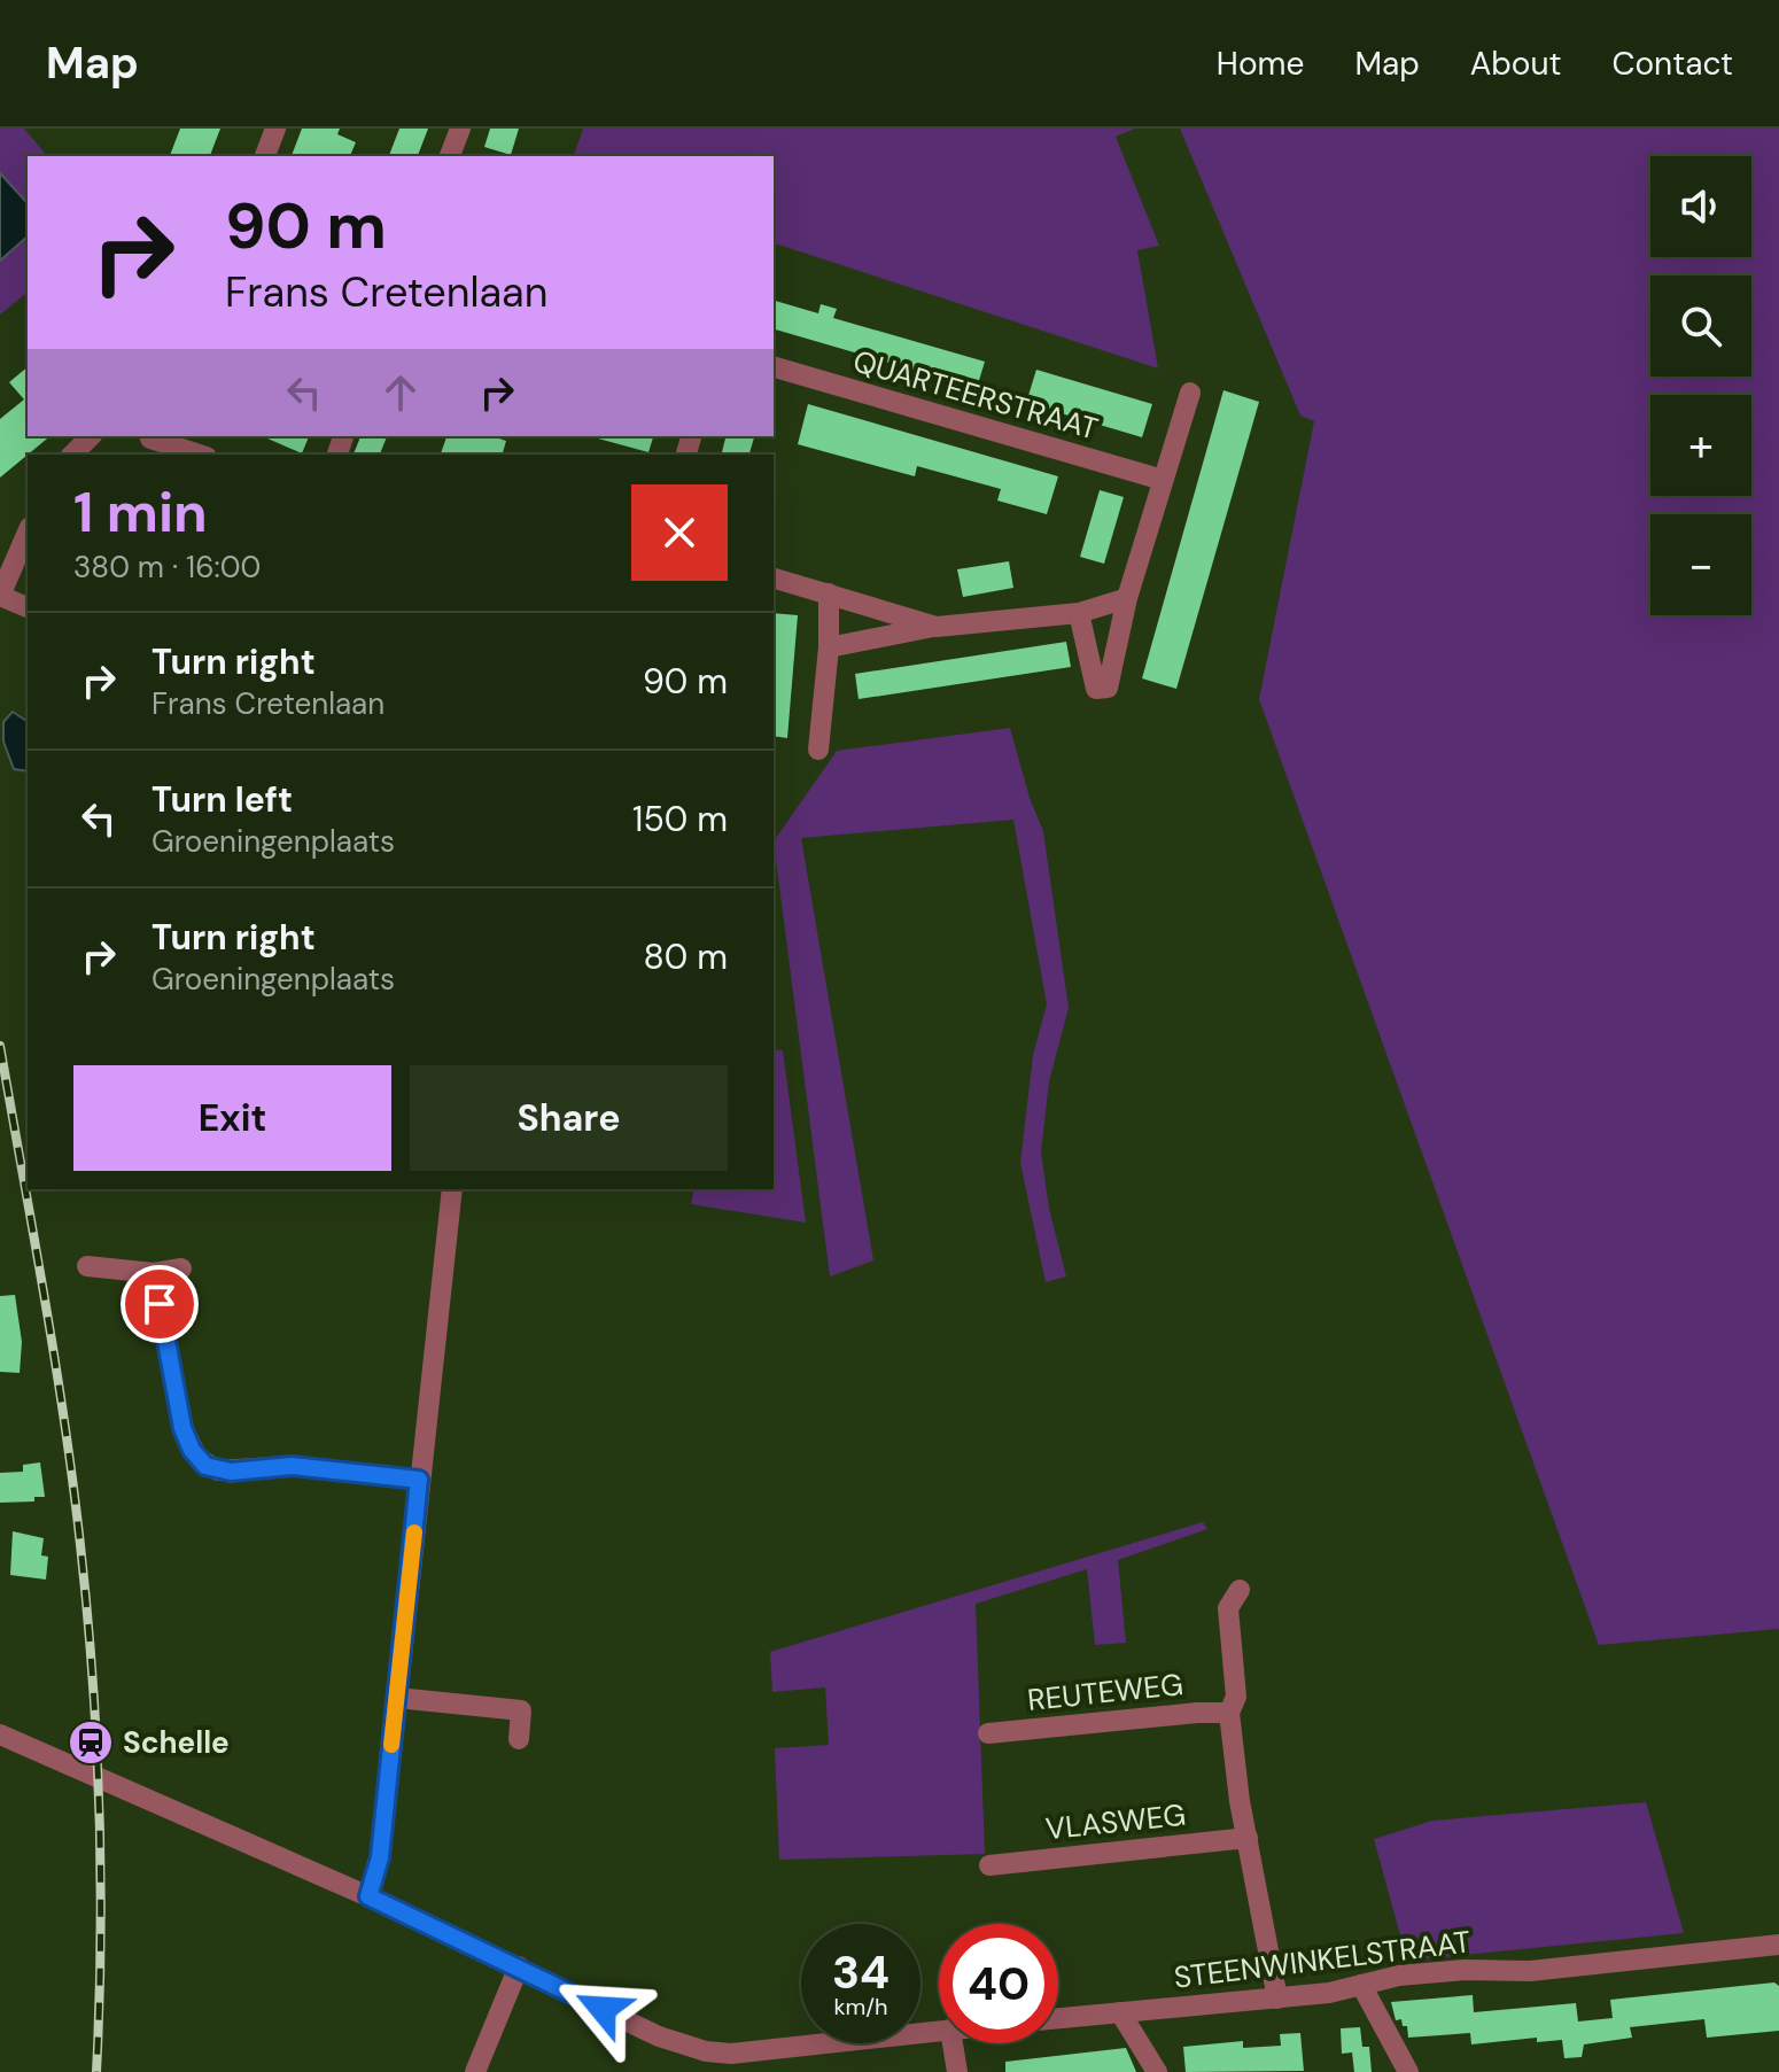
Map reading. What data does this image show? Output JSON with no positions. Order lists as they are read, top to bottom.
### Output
{
  "streets": {
    "street": [
      "QUARTEERSTRAAT",
      "REUTEWEG",
      "VLASWEG",
      "STEENWINKELSTRAAT"
    ]
  },
  "places": {
    "station": ["Schelle"]
  },
  "page": {
    "header": "Map",
    "nav": [
      "Home",
      "Map",
      "About",
      "Contact"
    ],
    "map_buttons": ["+", "−"],
    "turn": ["90 m", "Frans Cretenlaan"],
    "heading": ["1 min", "380 m · 16:00"],
    "list": [
      {
        "name": "Turn right",
        "note": "Frans Cretenlaan",
        "value": "90 m"
      },
      {
        "name": "Turn left",
        "note": "Groeningenplaats",
        "value": "150 m"
      },
      {
        "name": "Turn right",
        "note": "Groeningenplaats",
        "value": "80 m"
      }
    ],
    "buttons": ["Exit", "Share"],
    "speed": "34 km/h",
    "limit": "40"
  }
}
